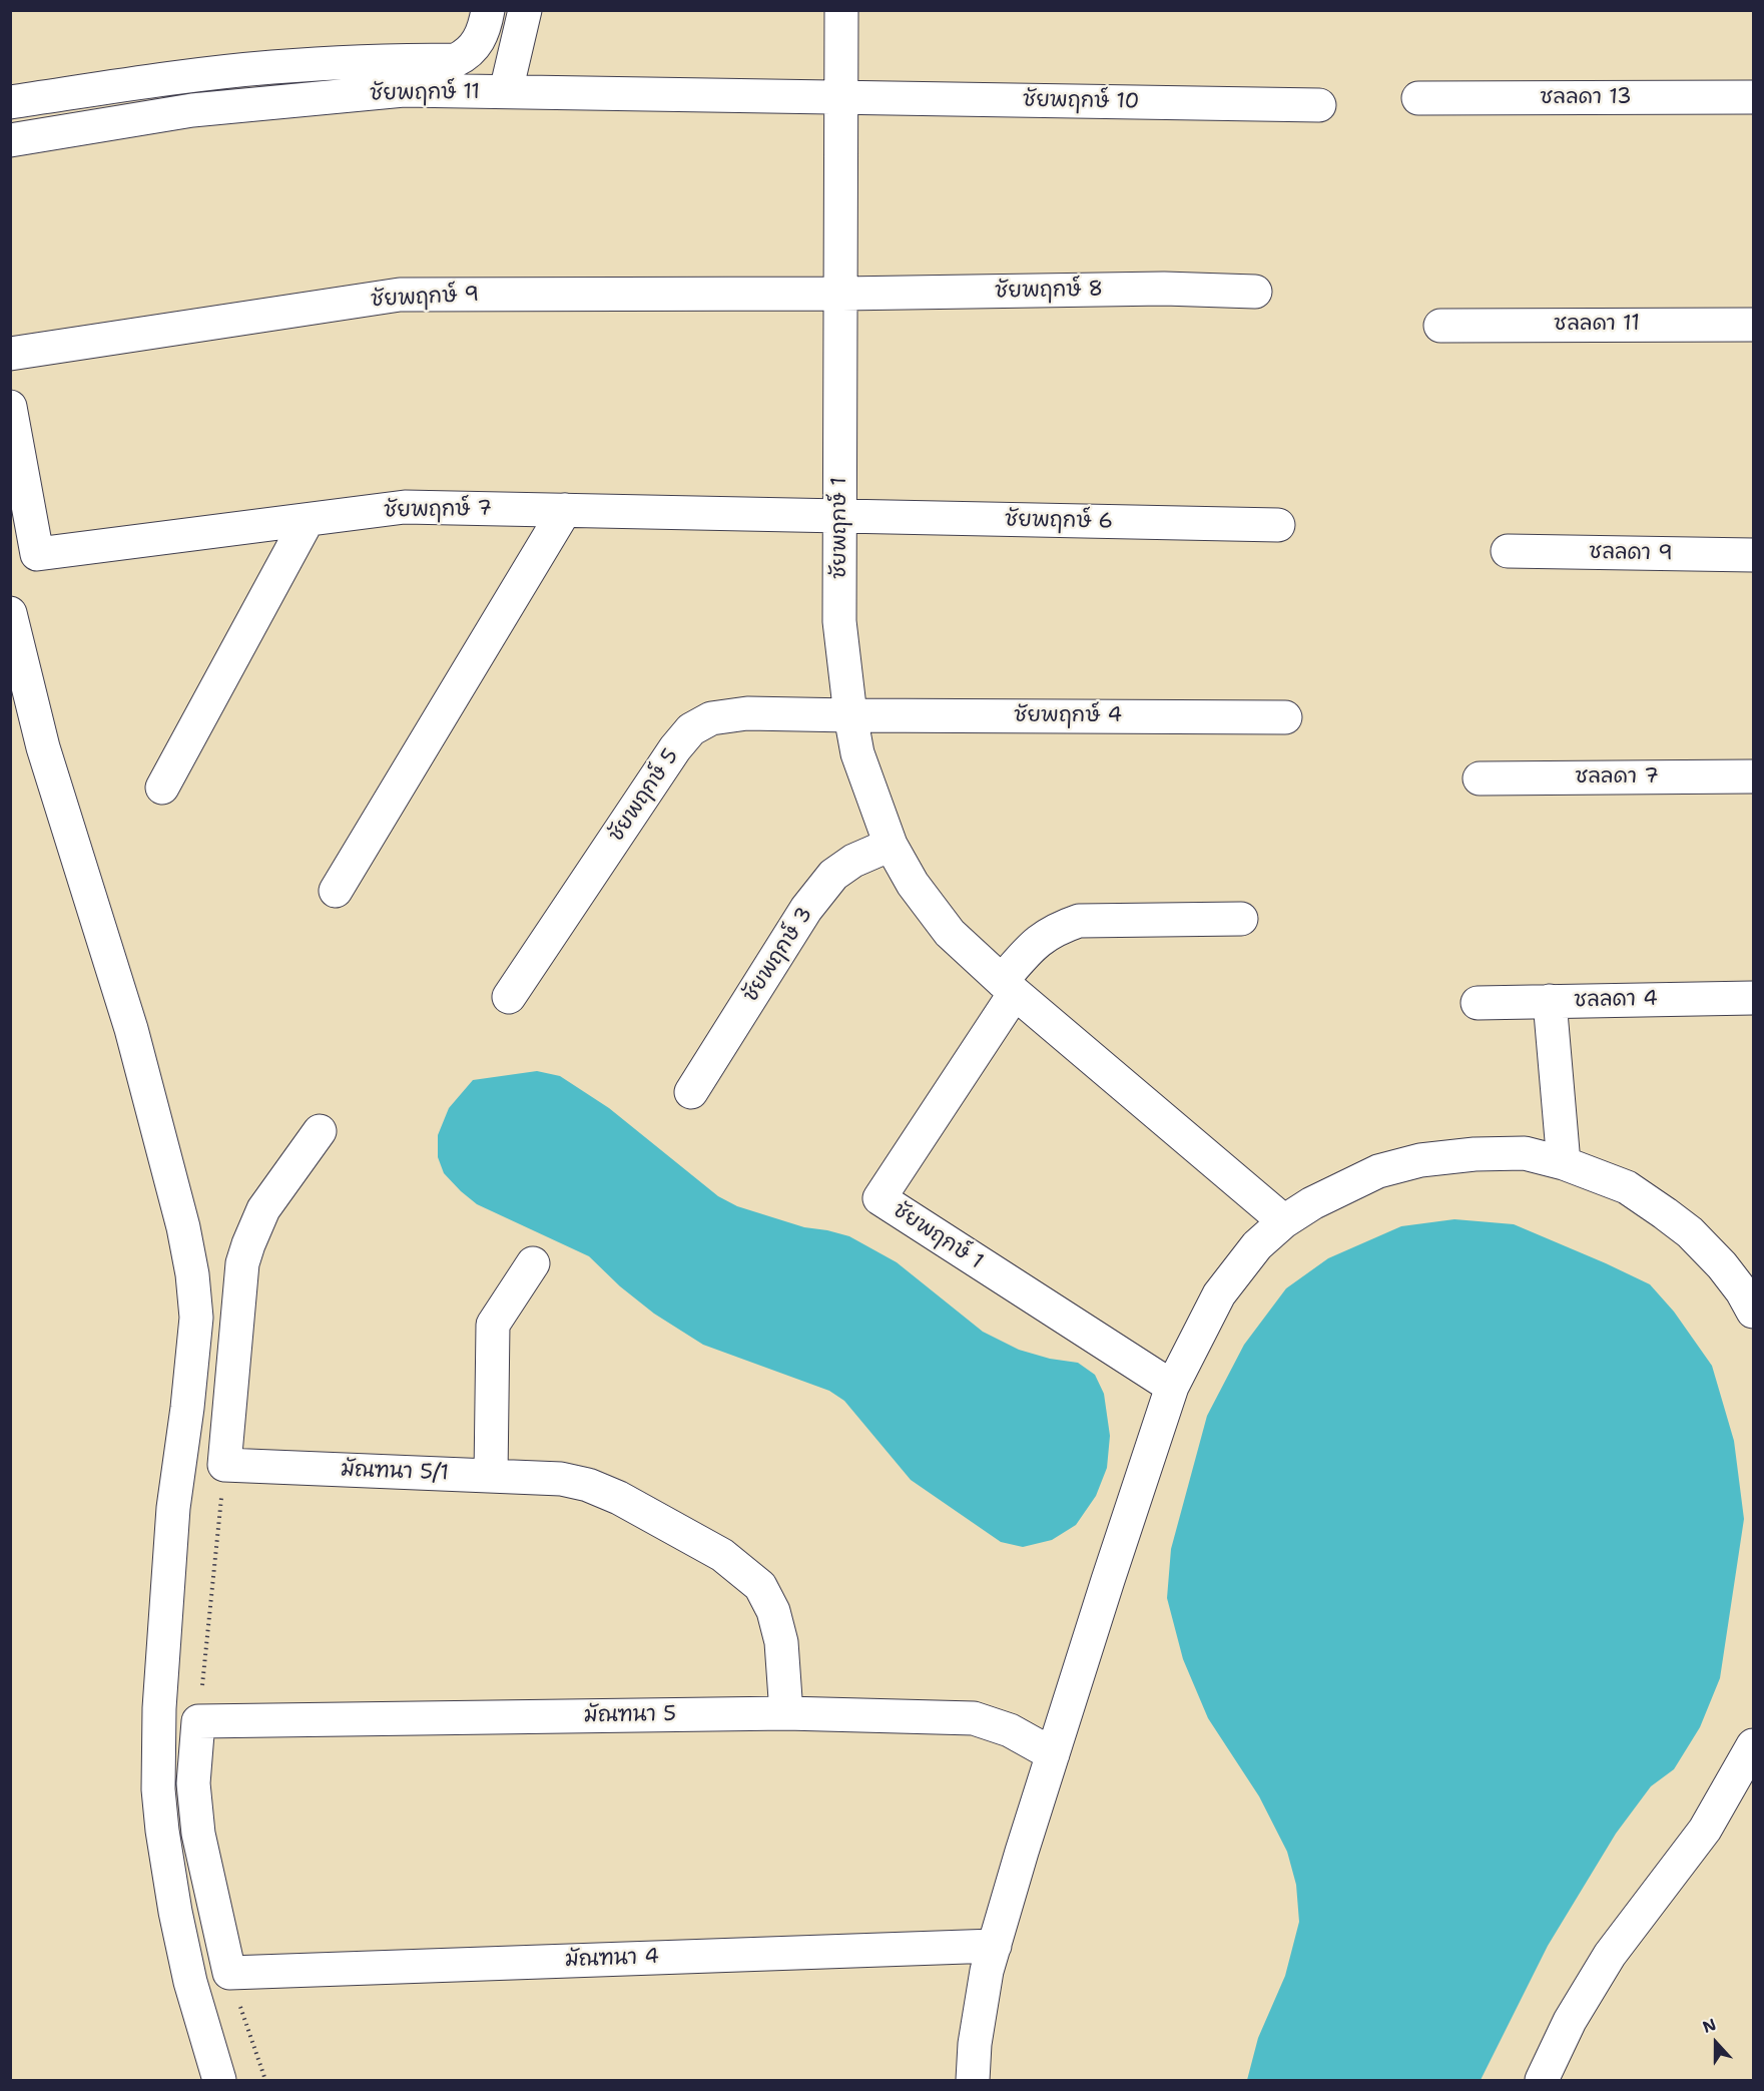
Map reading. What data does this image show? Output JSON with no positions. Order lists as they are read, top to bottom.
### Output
{
  "streets": {
    "street": [
      "ชัยพฤกษ์ 11",
      "ชลลดา 13",
      "ชัยพฤกษ์ 10",
      "ชัยพฤกษ์ 8",
      "ชัยพฤกษ์ 9",
      "ชลลดา 11",
      "ชัยพฤกษ์ 7",
      "ชัยพฤกษ์ 6",
      "ชัยพฤกษ์ 1",
      "ชลลดา 9",
      "ชัยพฤกษ์ 4",
      "ชลลดา 7",
      "ชัยพฤกษ์ 5",
      "ชัยพฤกษ์ 3",
      "ชลลดา 4",
      "มัณฑนา 5/1",
      "มัณฑนา 5",
      "มัณฑนา 4"
    ]
  },
  "crossings": [
    ["ชัยพฤกษ์ 11", "ชัยพฤกษ์ 10"],
    ["ชัยพฤกษ์ 11", "ชัยพฤกษ์ 1"],
    ["ชัยพฤกษ์ 10", "ชัยพฤกษ์ 1"],
    ["ชัยพฤกษ์ 8", "ชัยพฤกษ์ 9"],
    ["ชัยพฤกษ์ 8", "ชัยพฤกษ์ 1"],
    ["ชัยพฤกษ์ 9", "ชัยพฤกษ์ 1"],
    ["ชัยพฤกษ์ 7", "ชัยพฤกษ์ 6"],
    ["ชัยพฤกษ์ 7", "ชัยพฤกษ์ 1"],
    ["ชัยพฤกษ์ 6", "ชัยพฤกษ์ 1"],
    ["ชัยพฤกษ์ 1", "ชัยพฤกษ์ 4"],
    ["ชัยพฤกษ์ 1", "ชัยพฤกษ์ 5"],
    ["ชัยพฤกษ์ 1", "ชัยพฤกษ์ 3"],
    ["ชัยพฤกษ์ 4", "ชัยพฤกษ์ 5"],
    ["มัณฑนา 5/1", "มัณฑนา 5"]
  ],
  "north": "top"
}
